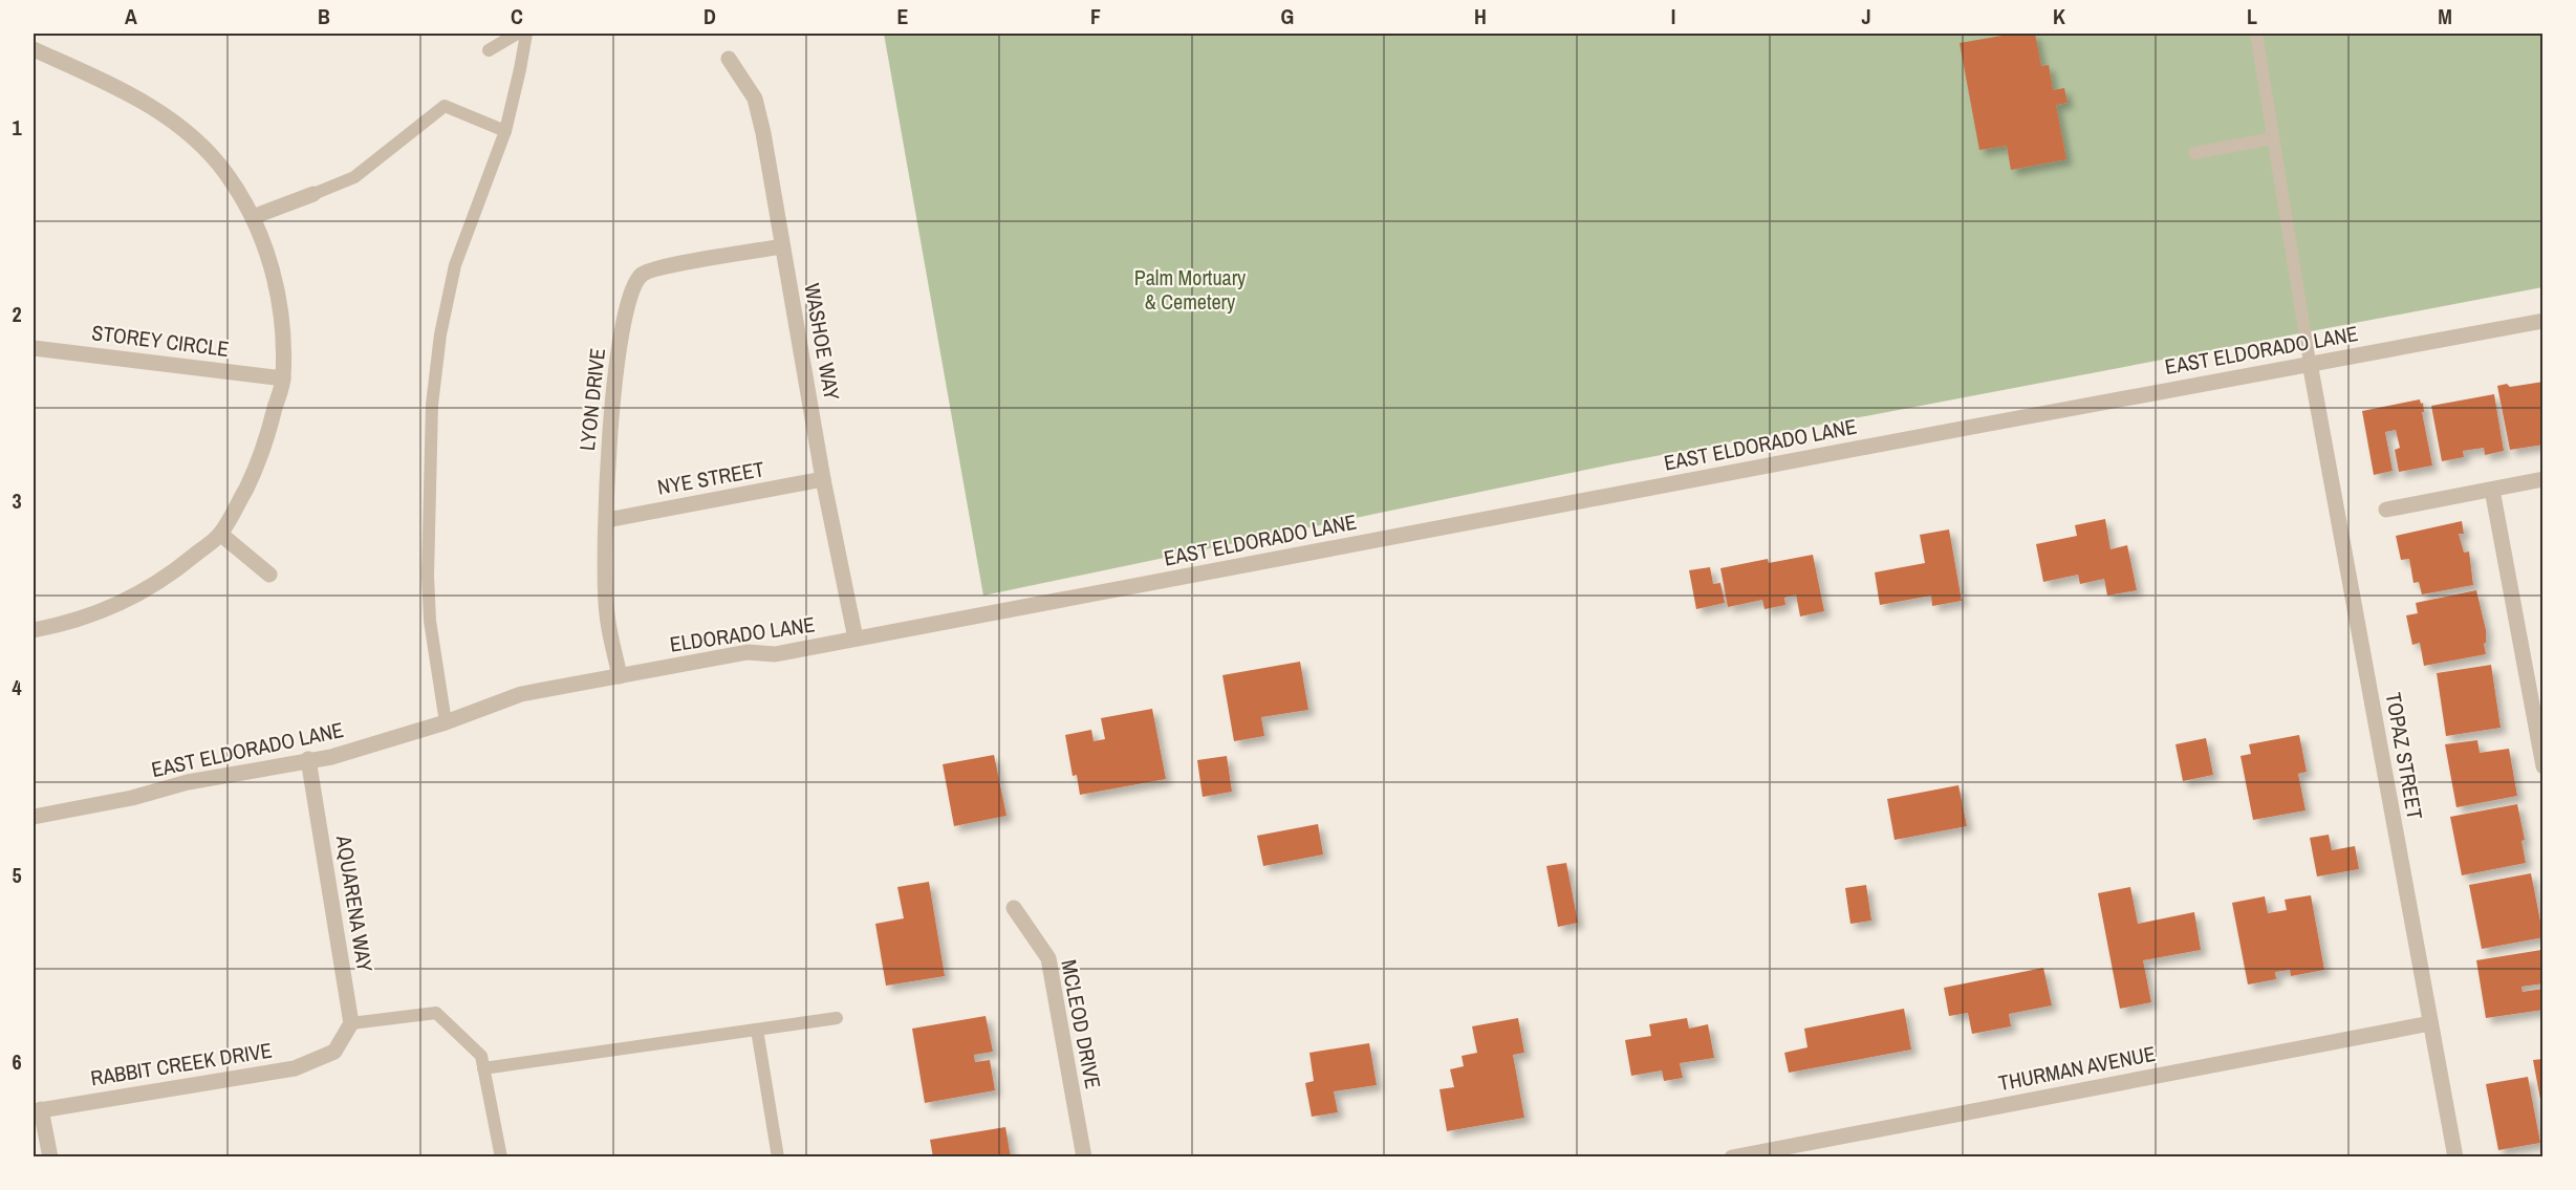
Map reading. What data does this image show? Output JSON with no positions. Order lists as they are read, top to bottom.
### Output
{
  "streets": {
    "street": [
      "STOREY CIRCLE",
      "WASHOE WAY",
      "EAST ELDORADO LANE",
      "LYON DRIVE",
      "NYE STREET",
      "ELDORADO LANE",
      "TOPAZ STREET",
      "AQUARENA WAY",
      "MCLEOD DRIVE",
      "RABBIT CREEK DRIVE",
      "THURMAN AVENUE"
    ]
  },
  "crossings": [
    ["WASHOE WAY", "LYON DRIVE"],
    ["WASHOE WAY", "NYE STREET"],
    ["WASHOE WAY", "ELDORADO LANE"],
    ["EAST ELDORADO LANE", "ELDORADO LANE"],
    ["EAST ELDORADO LANE", "TOPAZ STREET"],
    ["EAST ELDORADO LANE", "AQUARENA WAY"],
    ["LYON DRIVE", "NYE STREET"],
    ["LYON DRIVE", "ELDORADO LANE"],
    ["TOPAZ STREET", "THURMAN AVENUE"],
    ["AQUARENA WAY", "RABBIT CREEK DRIVE"]
  ],
  "parks": ["Palm Mortuary & Cemetery"],
  "grid": {
    "columns": [
      "A",
      "B",
      "C",
      "D",
      "E",
      "F",
      "G",
      "H",
      "I",
      "J",
      "K",
      "L",
      "M"
    ],
    "rows": [
      "1",
      "2",
      "3",
      "4",
      "5",
      "6"
    ]
  }
}
